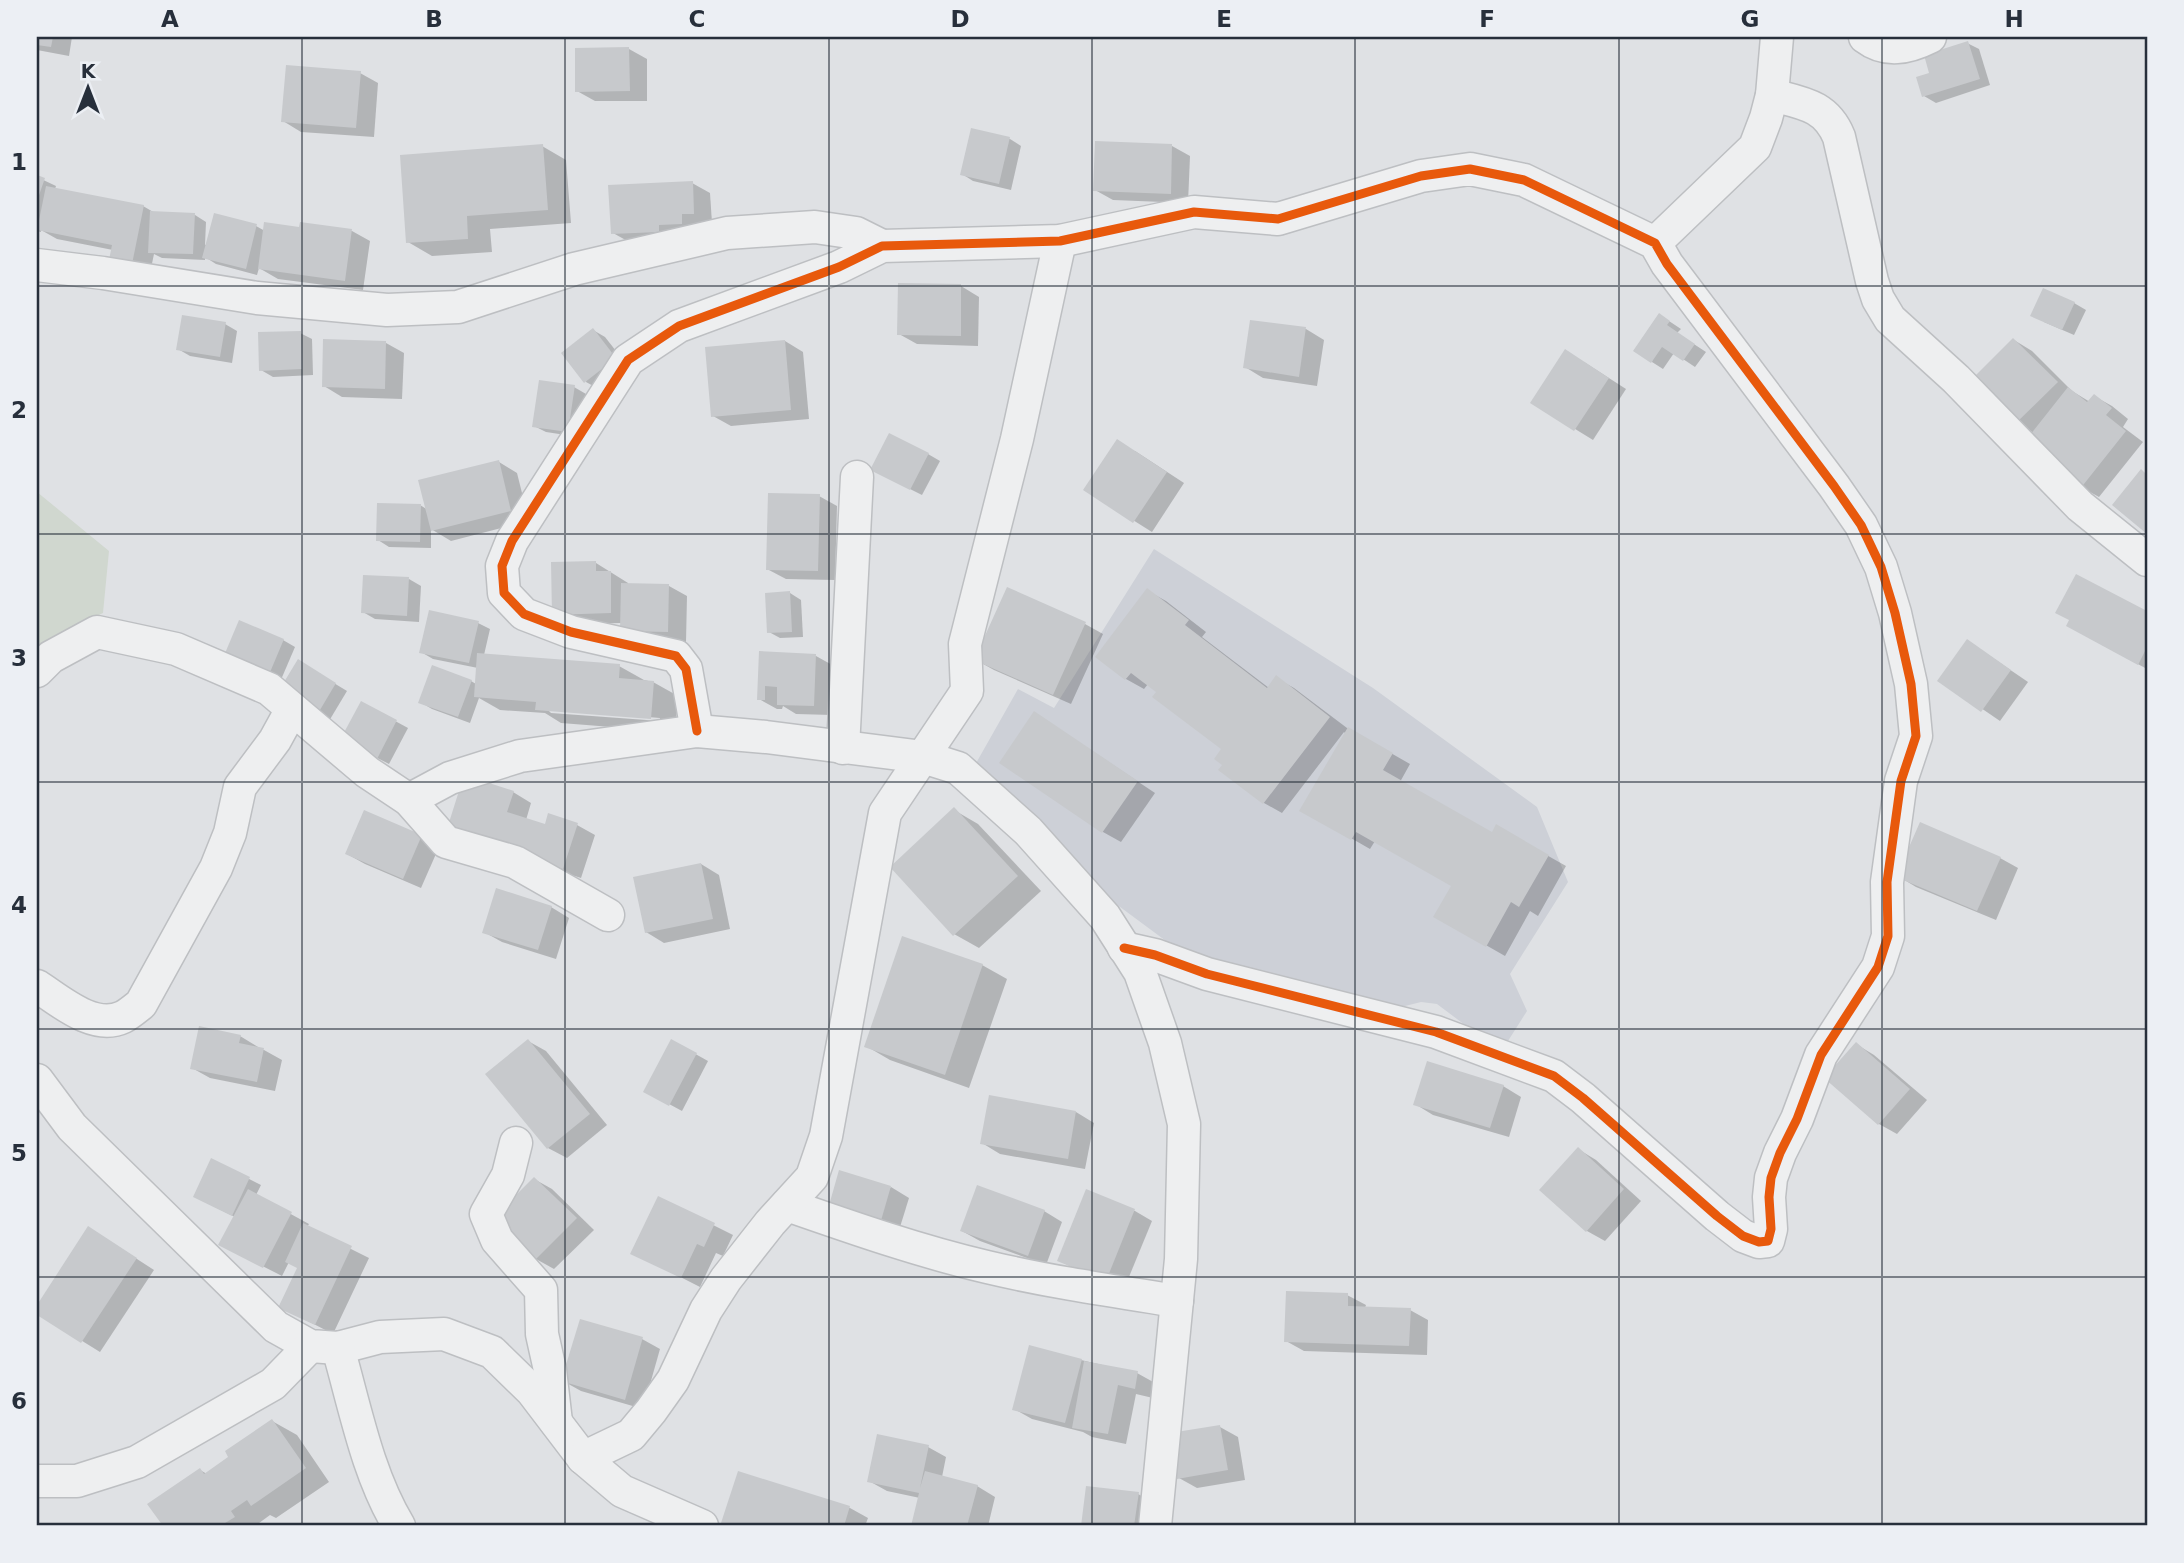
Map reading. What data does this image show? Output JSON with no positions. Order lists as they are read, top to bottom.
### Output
{
  "north": "top",
  "grid": {
    "columns": [
      "A",
      "B",
      "C",
      "D",
      "E",
      "F",
      "G",
      "H"
    ],
    "rows": [
      "1",
      "2",
      "3",
      "4",
      "5",
      "6"
    ]
  }
}
